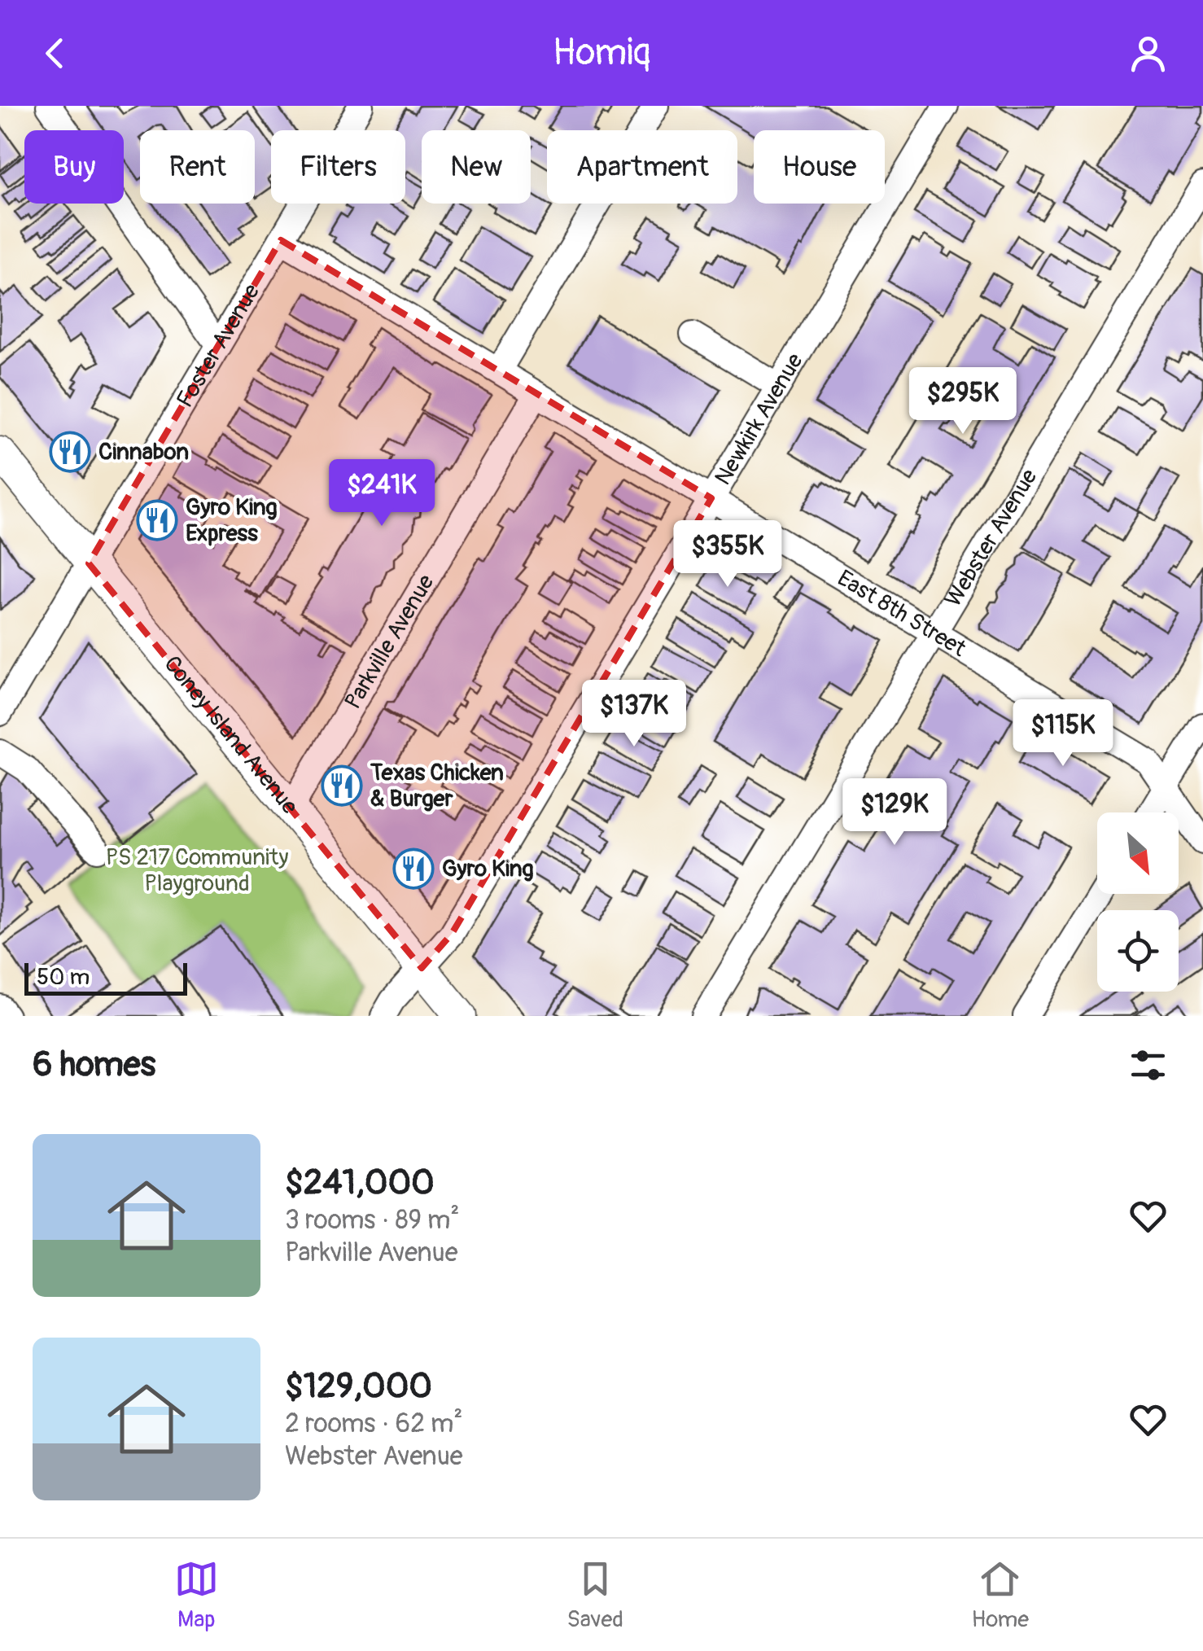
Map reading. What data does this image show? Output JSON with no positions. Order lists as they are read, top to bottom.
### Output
{
  "streets": {
    "main road": ["Coney Island Avenue"],
    "street": [
      "Foster Avenue",
      "Newkirk Avenue",
      "Webster Avenue",
      "East 8th Street",
      "Parkville Avenue"
    ]
  },
  "crossings": [
    ["Foster Avenue", "East 8th Street"],
    ["Foster Avenue", "Coney Island Avenue"],
    ["Newkirk Avenue", "East 8th Street"],
    ["Newkirk Avenue", "Coney Island Avenue"],
    ["Webster Avenue", "East 8th Street"],
    ["East 8th Street", "Parkville Avenue"],
    ["Parkville Avenue", "Coney Island Avenue"]
  ],
  "parks": ["PS 217 Community Playground"],
  "places": {
    "restaurant": [
      "Cinnabon",
      "Gyro King Express",
      "Texas Chicken & Burger",
      "Gyro King"
    ]
  },
  "scale_bar": "50 m",
  "north": "bottom right",
  "page": {
    "header": "Homiq",
    "chip": [
      "Buy",
      "Rent",
      "Filters",
      "New",
      "Apartment",
      "House"
    ],
    "price": [
      "$295K",
      "$241K",
      "$355K",
      "$137K",
      "$115K",
      "$129K"
    ],
    "scale": "50 m",
    "heading": "6 homes",
    "list": [
      {
        "name": "$241,000",
        "note": "3 rooms · 89 m² · Parkville Avenue"
      },
      {
        "name": "$129,000",
        "note": "2 rooms · 62 m² · Webster Avenue"
      }
    ],
    "tabs": ["Map", "Saved", "Home"]
  }
}
